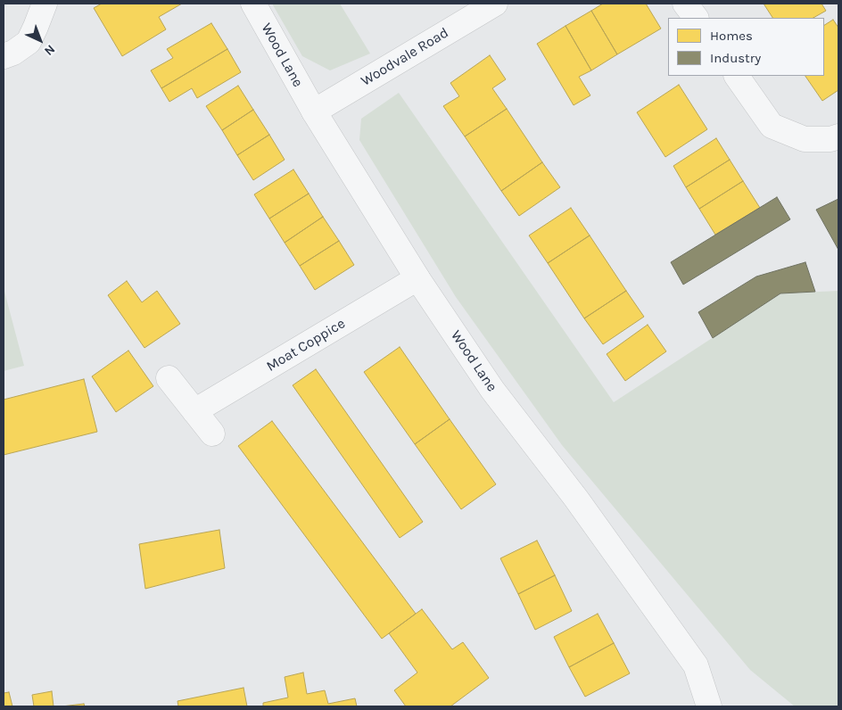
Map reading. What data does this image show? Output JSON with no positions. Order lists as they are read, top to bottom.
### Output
{
  "streets": {
    "street": ["Wood Lane", "Woodvale Road", "Moat Coppice"]
  },
  "crossings": [
    ["Wood Lane", "Woodvale Road"],
    ["Wood Lane", "Moat Coppice"]
  ],
  "legend": ["Homes", "Industry"],
  "north": "bottom right"
}
